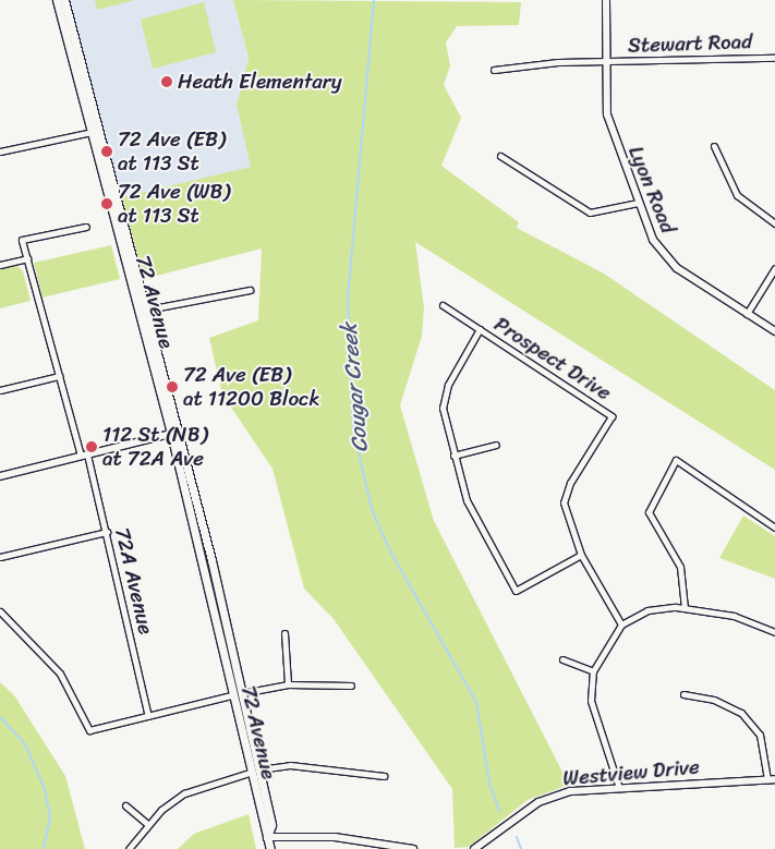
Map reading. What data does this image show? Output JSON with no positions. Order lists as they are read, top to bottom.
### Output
{
  "streets": {
    "main road": ["72 Avenue"],
    "street": [
      "Stewart Road",
      "Lyon Road",
      "Prospect Drive",
      "72A Avenue",
      "Westview Drive"
    ]
  },
  "crossings": [
    ["Stewart Road", "Lyon Road"]
  ],
  "water": ["Cougar Creek"],
  "places": [
    "Heath Elementary",
    "72 Ave (EB) at 113 St",
    "72 Ave (WB) at 113 St",
    "72 Ave (EB) at 11200 Block",
    "112 St (NB) at 72A Ave"
  ]
}
